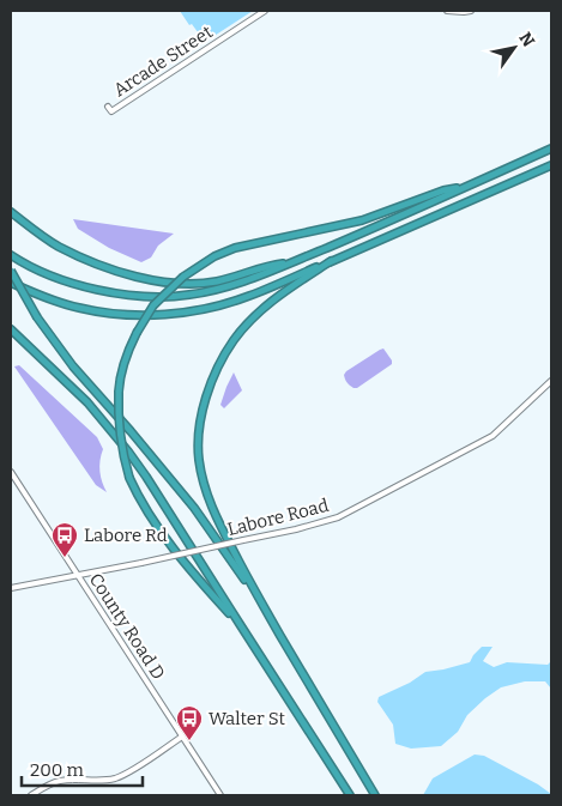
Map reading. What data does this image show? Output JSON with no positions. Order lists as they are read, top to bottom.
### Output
{
  "streets": {
    "street": ["Arcade Street", "Labore Road", "County Road D"]
  },
  "crossings": [
    ["Labore Road", "County Road D"]
  ],
  "places": {
    "bus stop": ["Labore Rd", "Walter St"]
  },
  "scale_bar": "200 m",
  "north": "top right"
}
